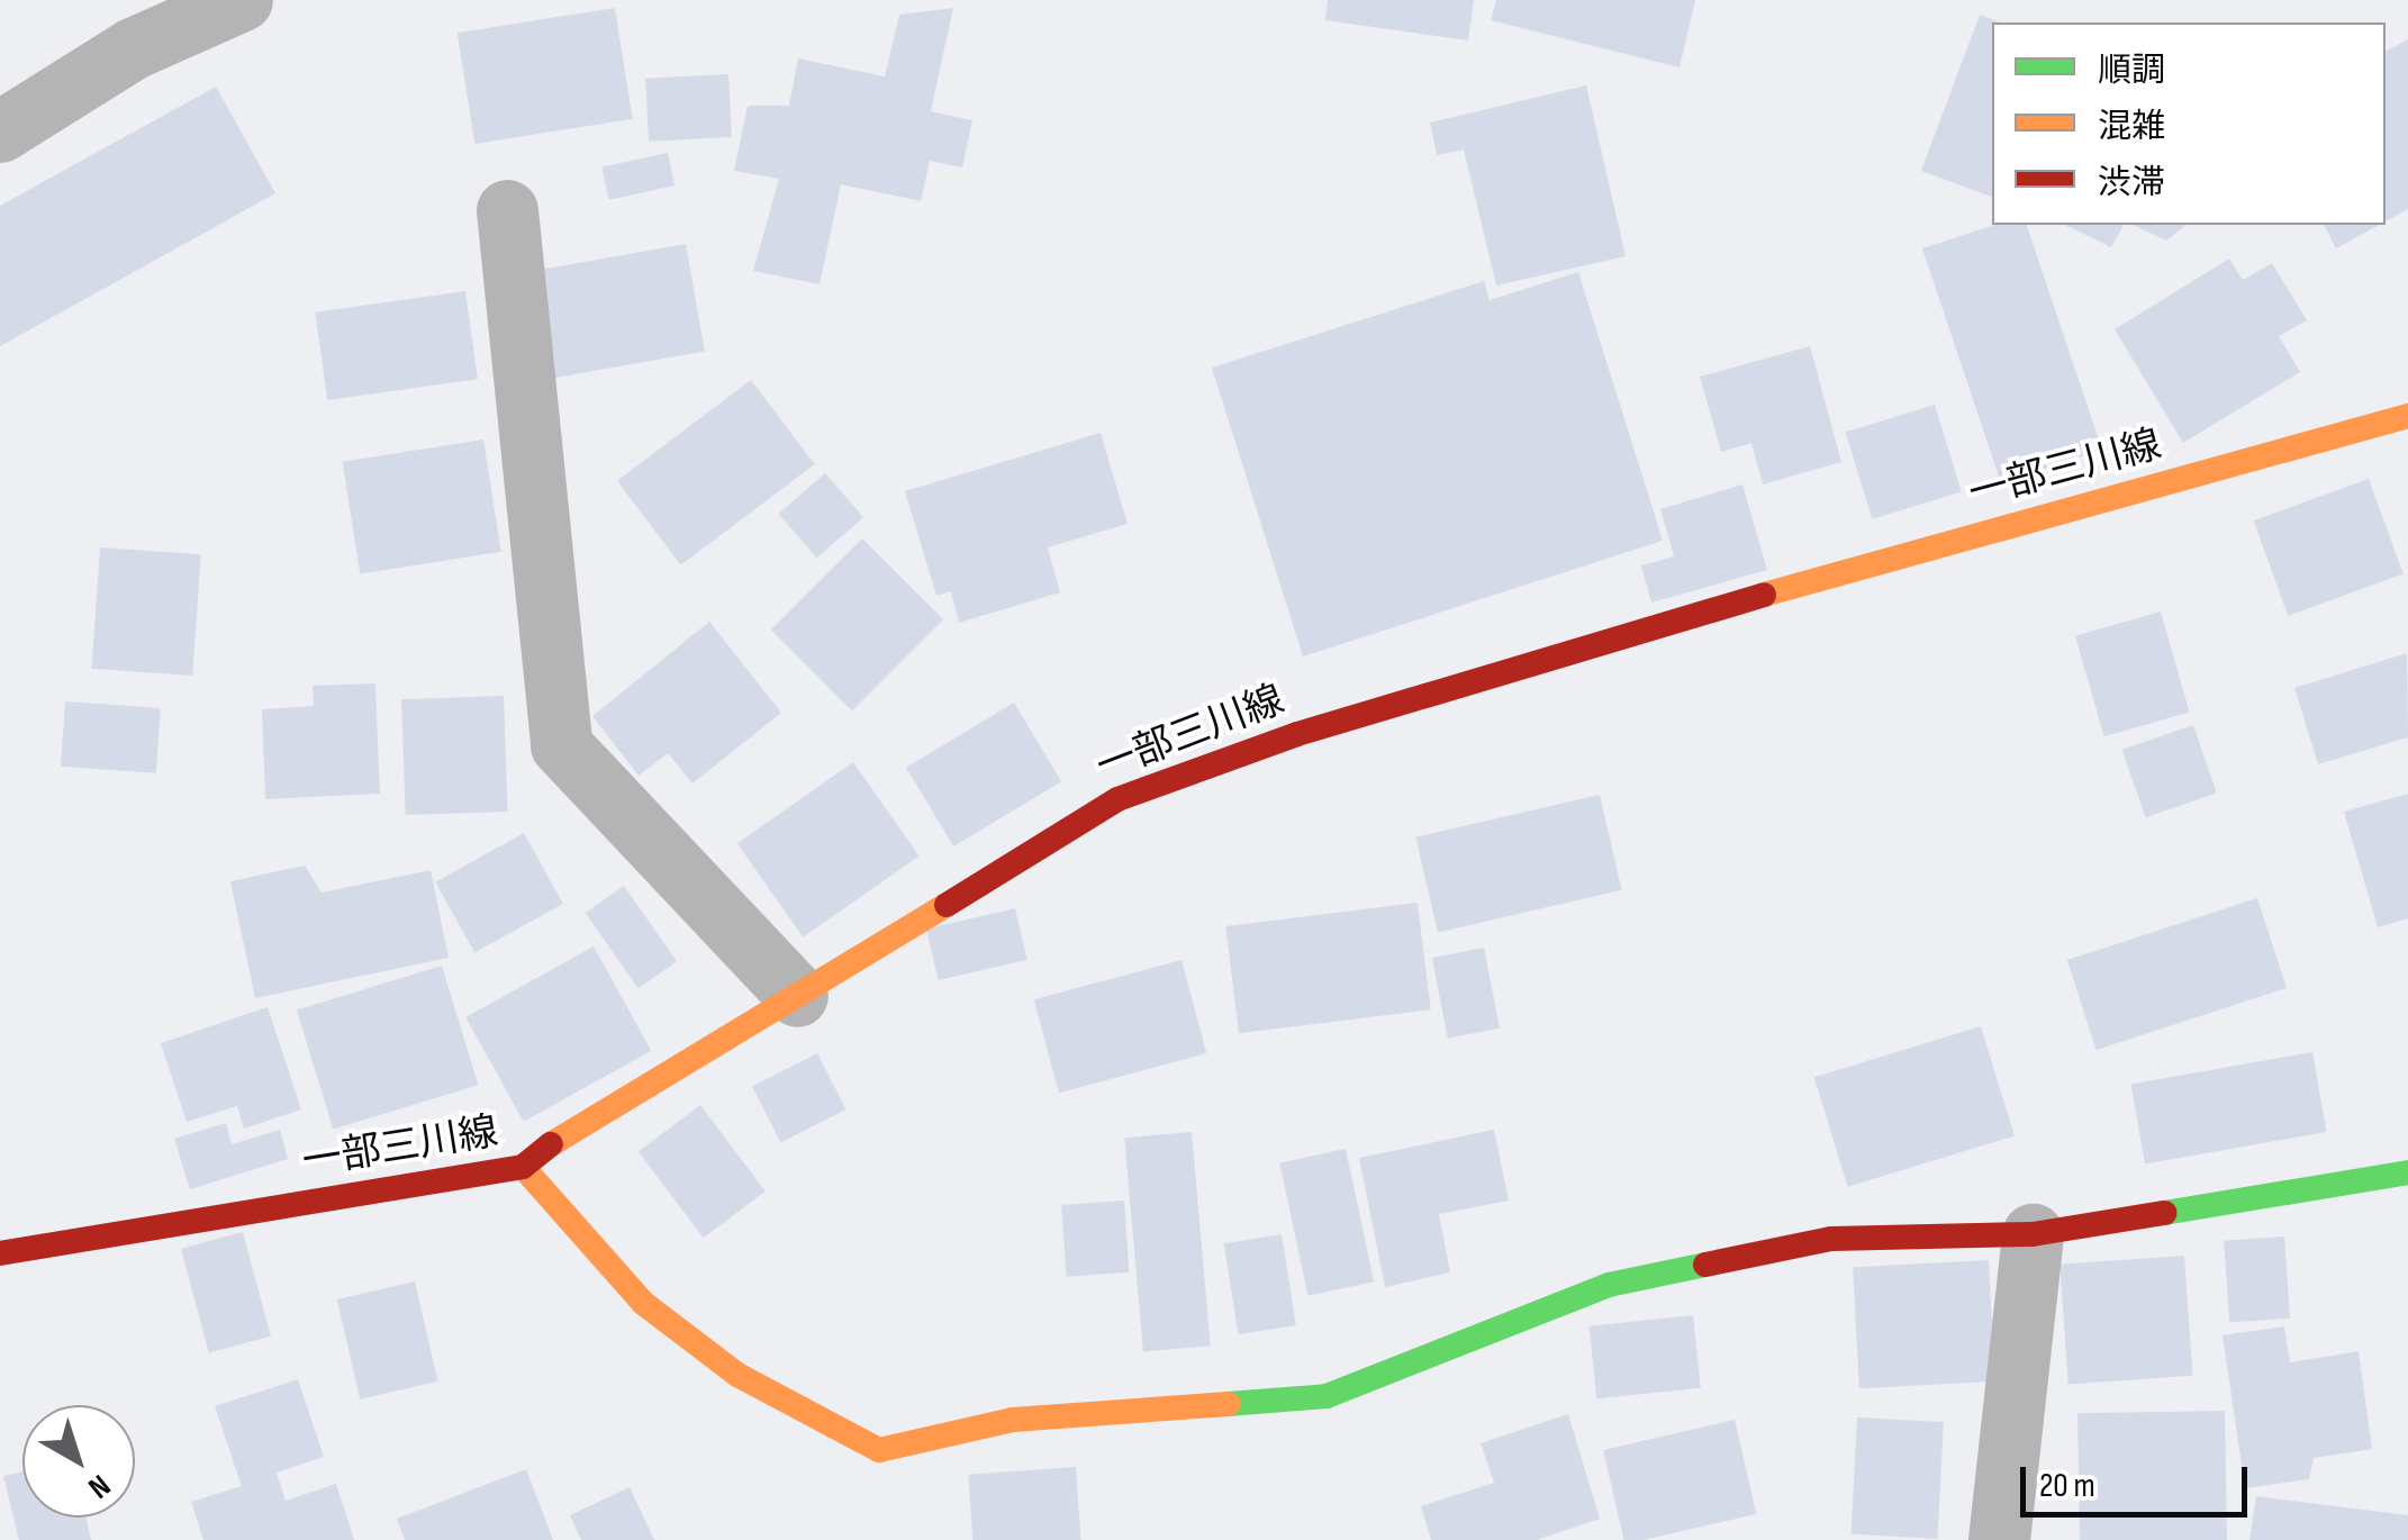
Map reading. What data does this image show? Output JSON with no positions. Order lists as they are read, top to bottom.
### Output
{
  "streets": {
    "main road": ["一部三川線"]
  },
  "legend": ["順調", "混雑", "渋滞"],
  "scale_bar": "20 m",
  "north": "bottom right"
}
